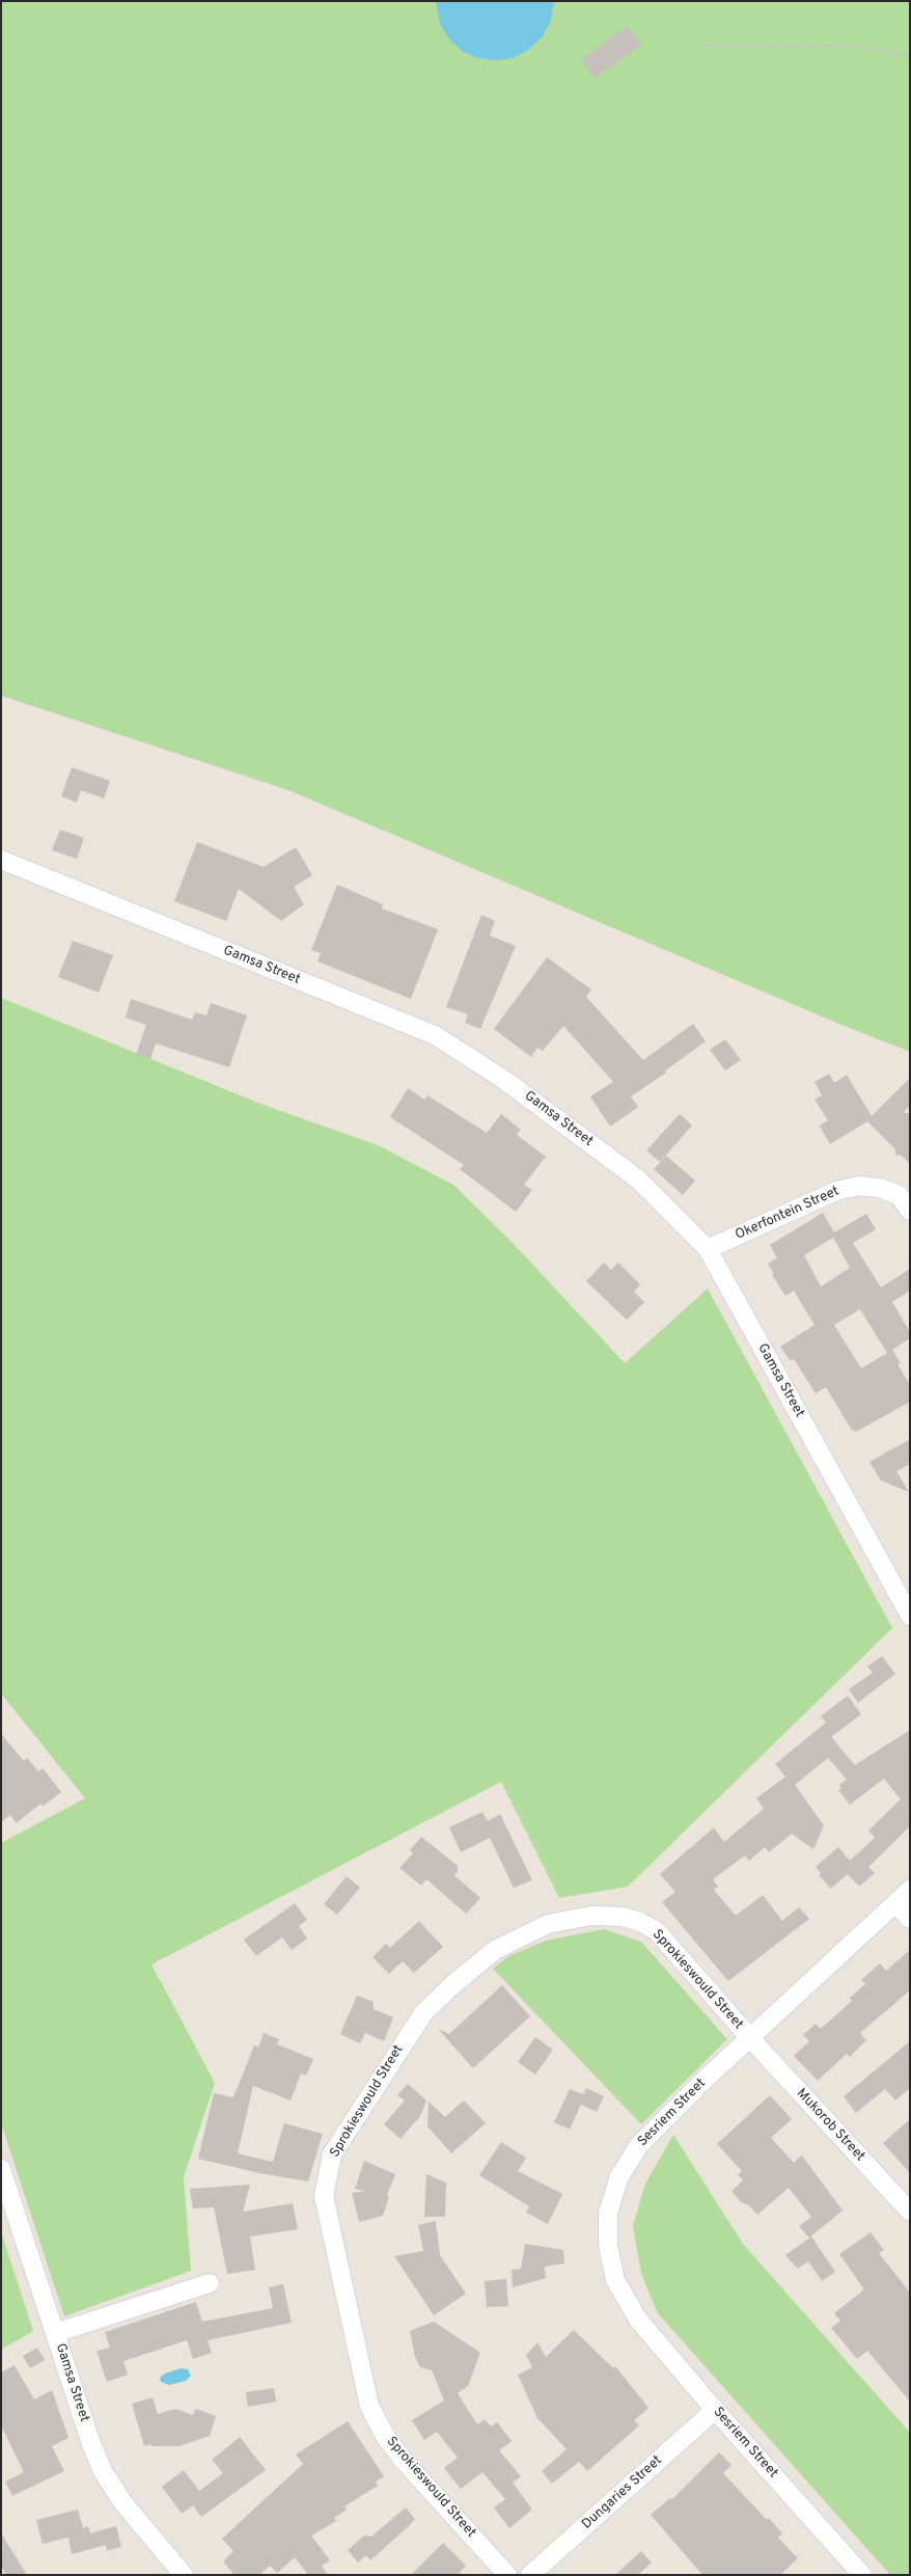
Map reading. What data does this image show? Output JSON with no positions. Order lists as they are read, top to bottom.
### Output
{
  "streets": {
    "street": [
      "Gamsa Street",
      "Okerfontein Street",
      "Sprokieswould Street",
      "Sesriem Street",
      "Mukorob Street",
      "Dungaries Street"
    ]
  },
  "crossings": [
    ["Gamsa Street", "Okerfontein Street"],
    ["Sprokieswould Street", "Sesriem Street"],
    ["Sprokieswould Street", "Mukorob Street"],
    ["Sesriem Street", "Mukorob Street"],
    ["Sesriem Street", "Dungaries Street"]
  ]
}
